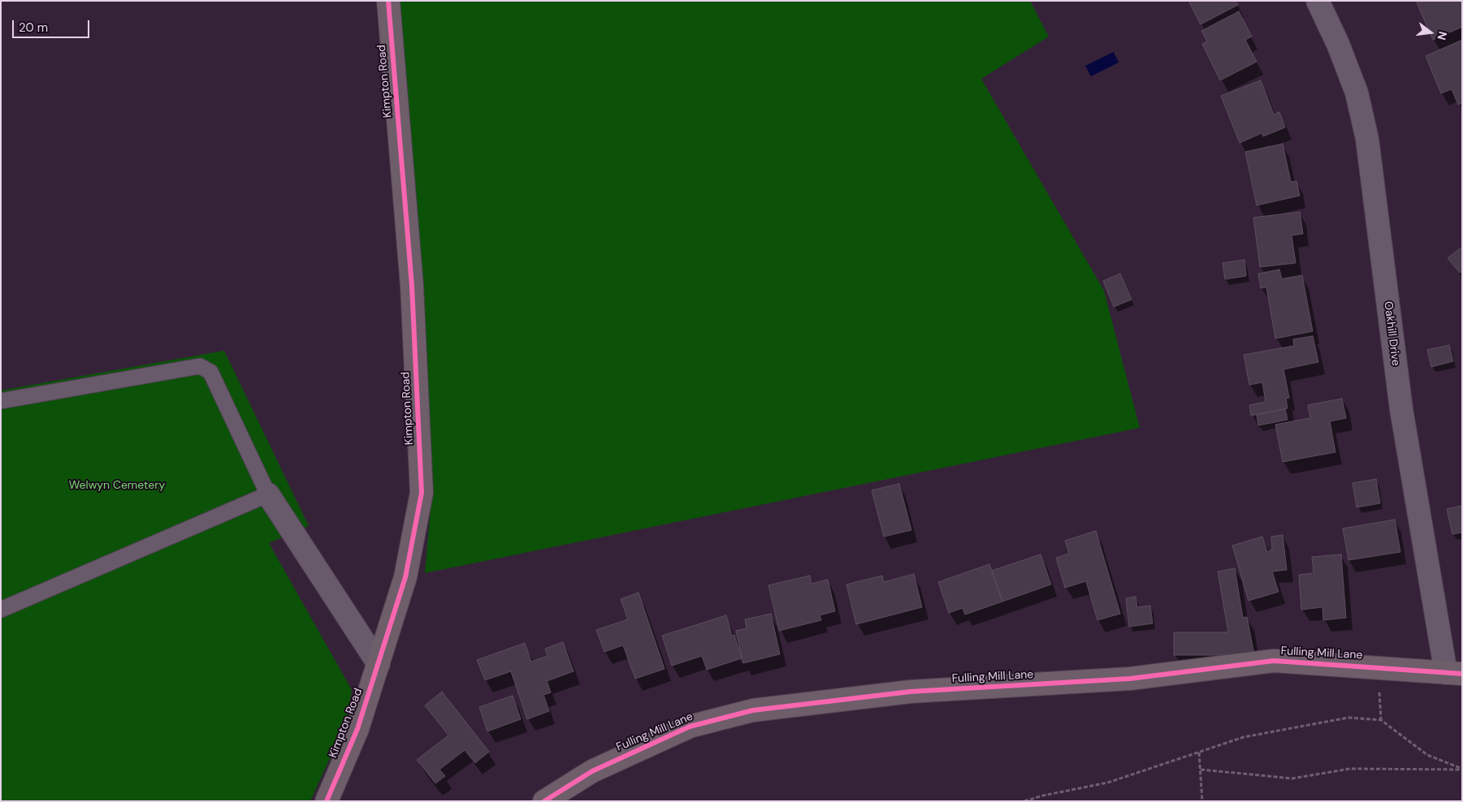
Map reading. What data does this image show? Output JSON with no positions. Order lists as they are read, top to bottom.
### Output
{
  "streets": {
    "street": ["Kimpton Road", "Oakhill Drive", "Fulling Mill Lane"]
  },
  "crossings": [
    ["Oakhill Drive", "Fulling Mill Lane"]
  ],
  "parks": ["Welwyn Cemetery"],
  "scale_bar": "20 m",
  "north": "right"
}
